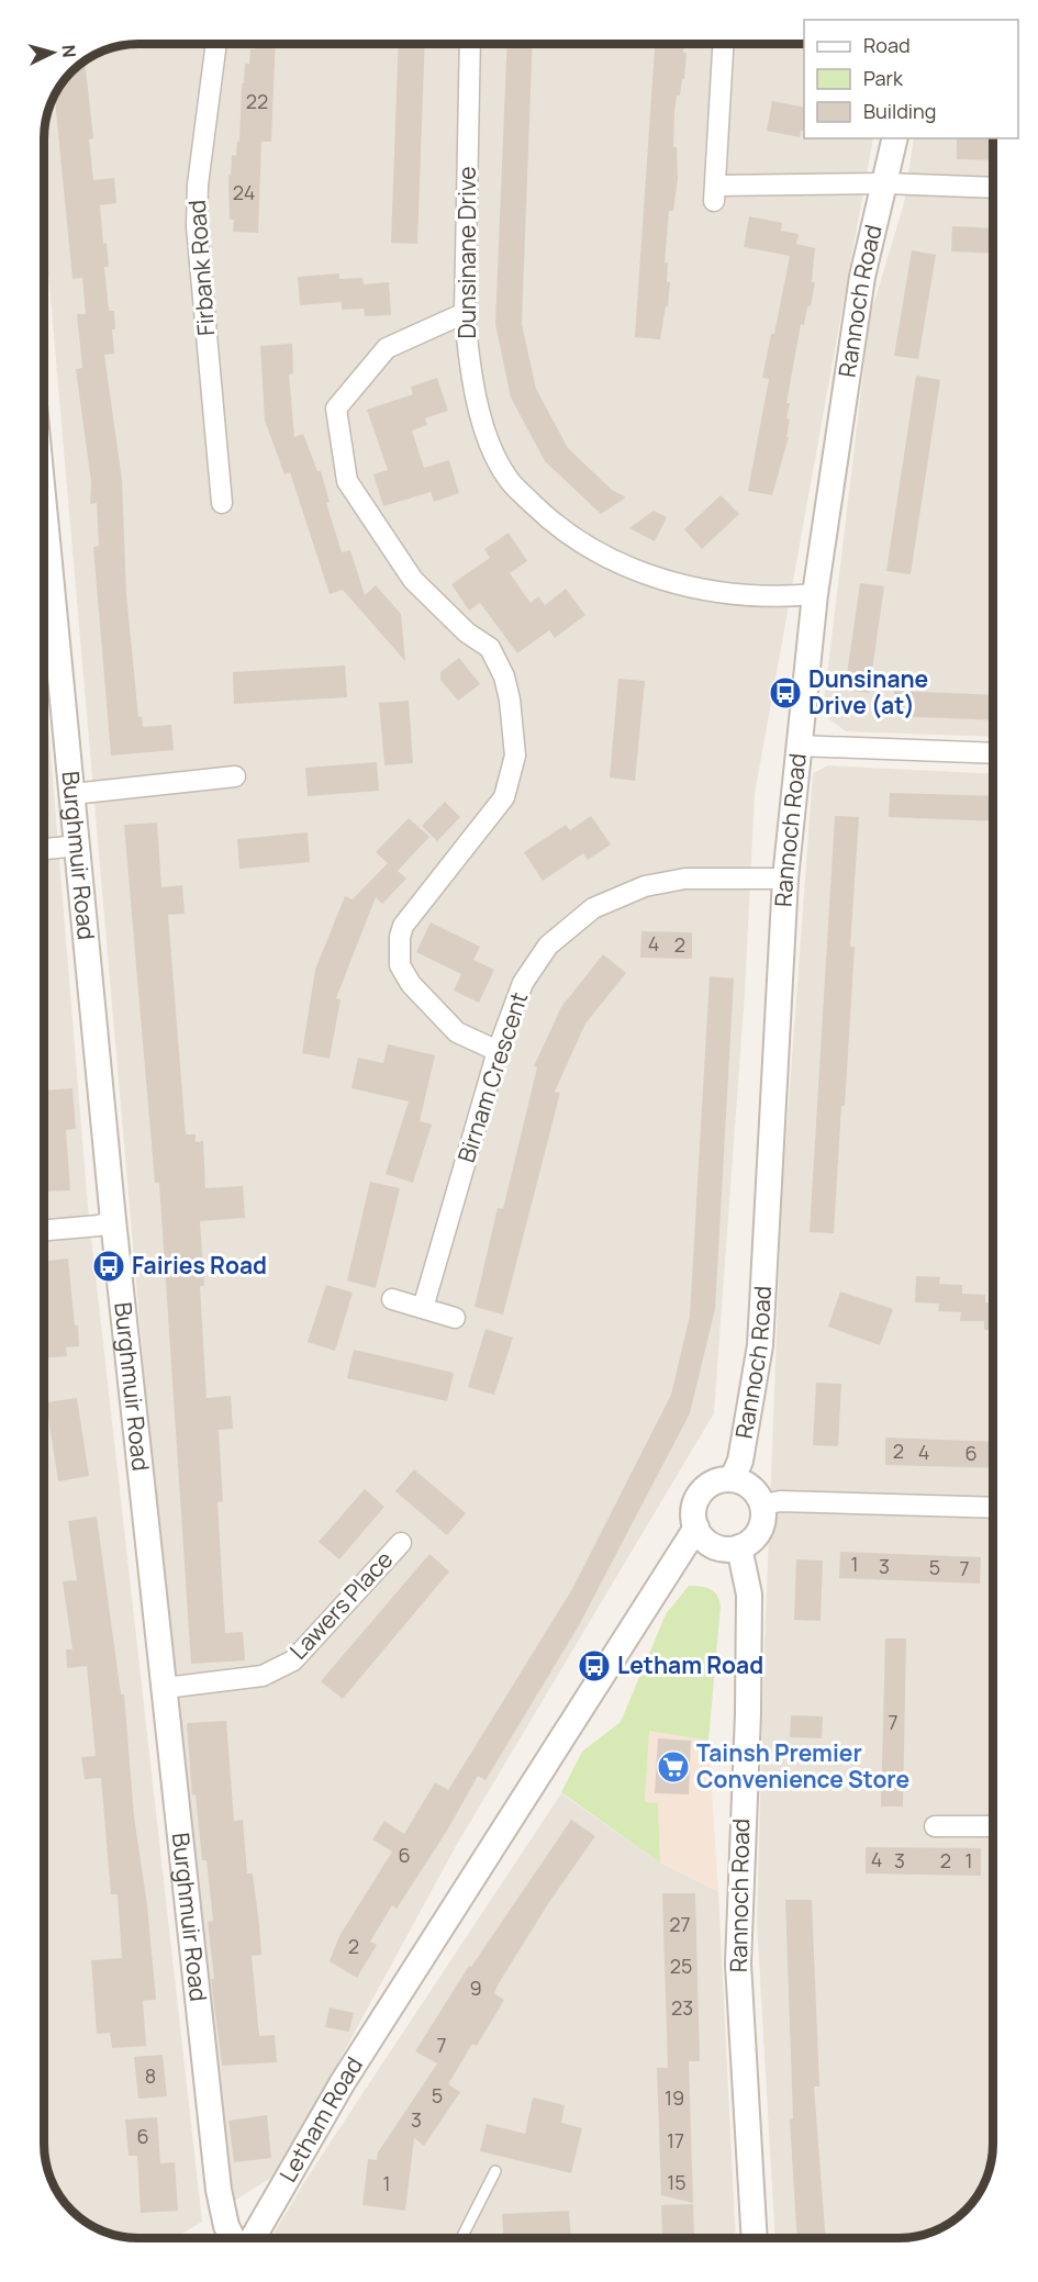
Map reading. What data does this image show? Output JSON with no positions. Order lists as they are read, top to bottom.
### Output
{
  "streets": {
    "street": [
      "Dunsinane Drive",
      "Firbank Road",
      "Rannoch Road",
      "Burghmuir Road",
      "Birnam Crescent",
      "Lawers Place",
      "Letham Road"
    ]
  },
  "crossings": [
    ["Dunsinane Drive", "Rannoch Road"],
    ["Rannoch Road", "Birnam Crescent"],
    ["Rannoch Road", "Letham Road"],
    ["Burghmuir Road", "Lawers Place"]
  ],
  "places": {
    "bus stop": ["Dunsinane Drive (at)", "Fairies Road", "Letham Road"],
    "supermarket": ["Tainsh Premier Convenience Store"]
  },
  "house_numbers": [
    "22",
    "24",
    "4",
    "2",
    "2",
    "4",
    "6",
    "1",
    "3",
    "5",
    "7",
    "7",
    "6",
    "4",
    "3",
    "2",
    "1",
    "27",
    "2",
    "25",
    "9",
    "23",
    "7",
    "8",
    "5",
    "19",
    "3",
    "6",
    "17",
    "15",
    "1"
  ],
  "legend": ["Road", "Park", "Building"],
  "north": "right"
}
